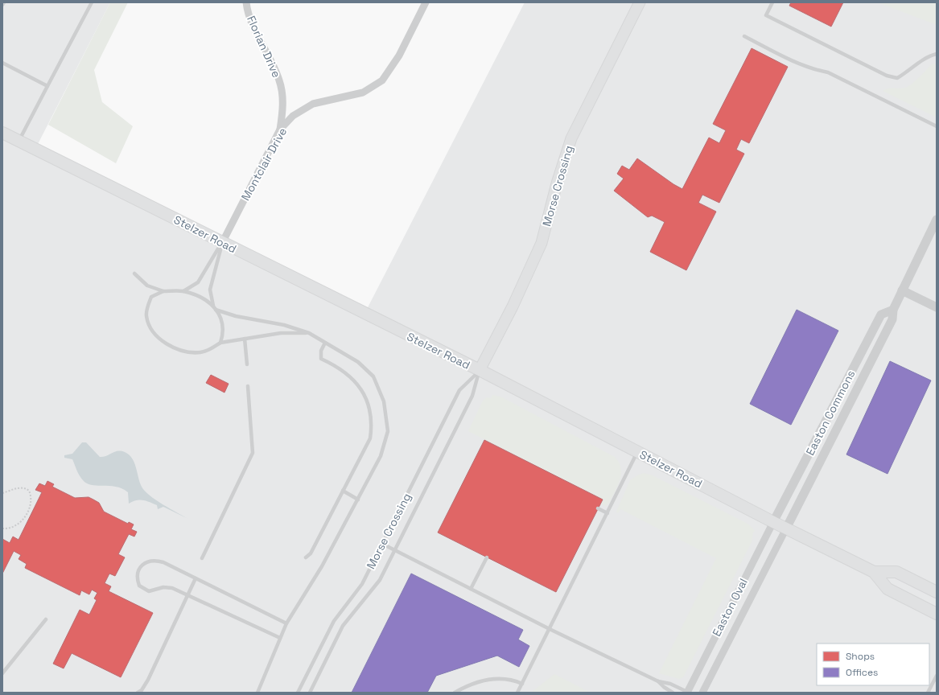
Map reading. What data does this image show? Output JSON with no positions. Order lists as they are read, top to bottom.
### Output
{
  "streets": {
    "main road": ["Morse Crossing", "Stelzer Road"],
    "street": [
      "Florian Drive",
      "Montclair Drive",
      "Easton Commons",
      "Easton Oval"
    ]
  },
  "crossings": [
    ["Florian Drive", "Montclair Drive"],
    ["Montclair Drive", "Stelzer Road"],
    ["Morse Crossing", "Stelzer Road"],
    ["Stelzer Road", "Easton Commons"],
    ["Stelzer Road", "Easton Oval"],
    ["Easton Commons", "Easton Oval"]
  ],
  "legend": ["Shops", "Offices"]
}
